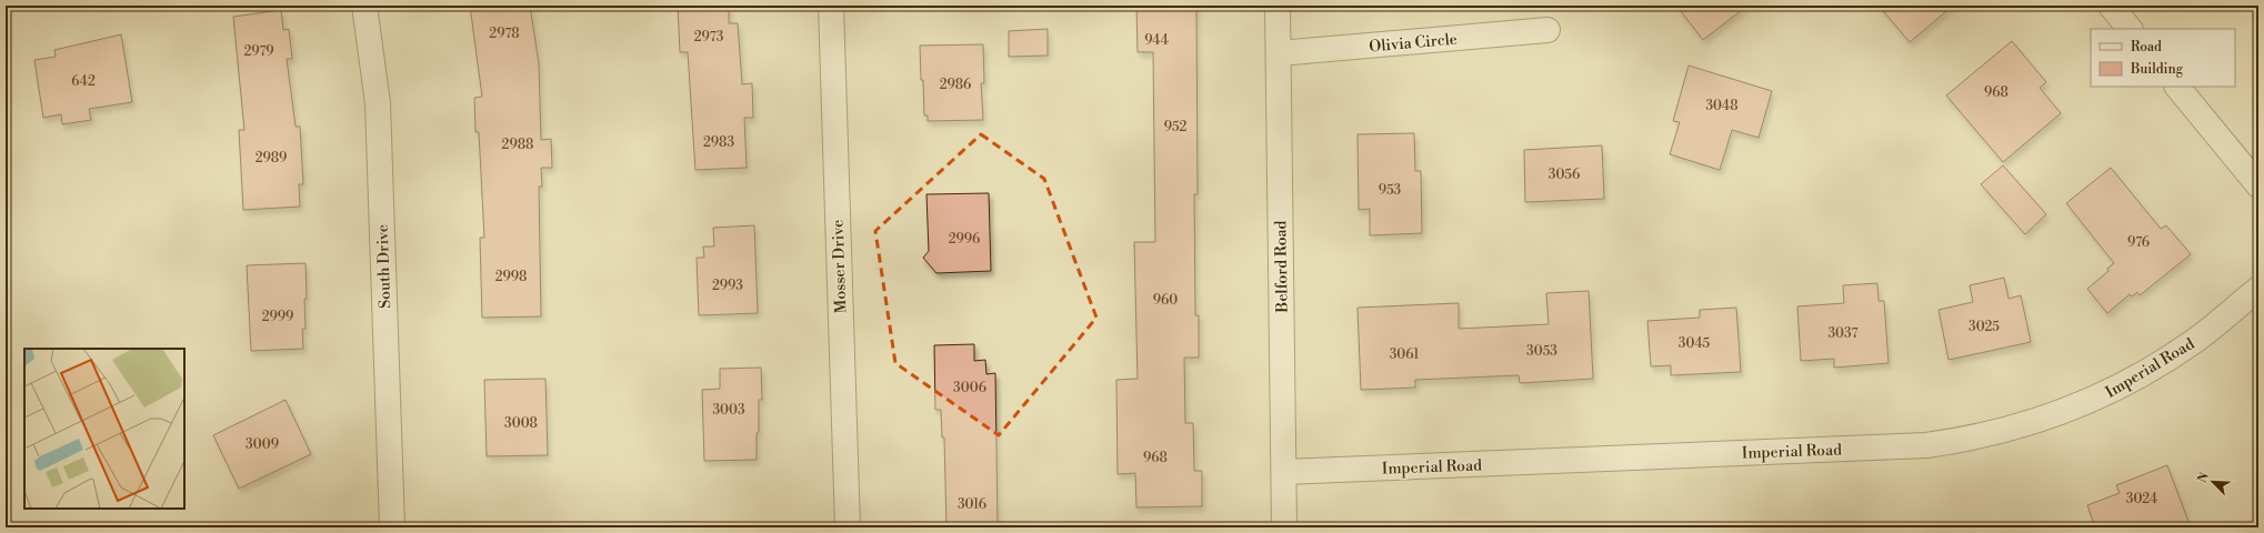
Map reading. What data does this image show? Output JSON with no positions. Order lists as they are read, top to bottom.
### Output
{
  "streets": {
    "street": [
      "Olivia Circle",
      "South Drive",
      "Mosser Drive",
      "Belford Road",
      "Imperial Road"
    ]
  },
  "crossings": [
    ["Olivia Circle", "Belford Road"],
    ["Belford Road", "Imperial Road"]
  ],
  "house_numbers": [
    "2978",
    "2973",
    "944",
    "2979",
    "642",
    "2986",
    "968",
    "3048",
    "952",
    "2983",
    "2988",
    "2989",
    "3056",
    "953",
    "2996",
    "976",
    "2998",
    "2993",
    "960",
    "2999",
    "3025",
    "3037",
    "3045",
    "3053",
    "3061",
    "3006",
    "3003",
    "3008",
    "3009",
    "968",
    "3024",
    "3016"
  ],
  "legend": ["Road", "Building"],
  "north": "top left"
}
